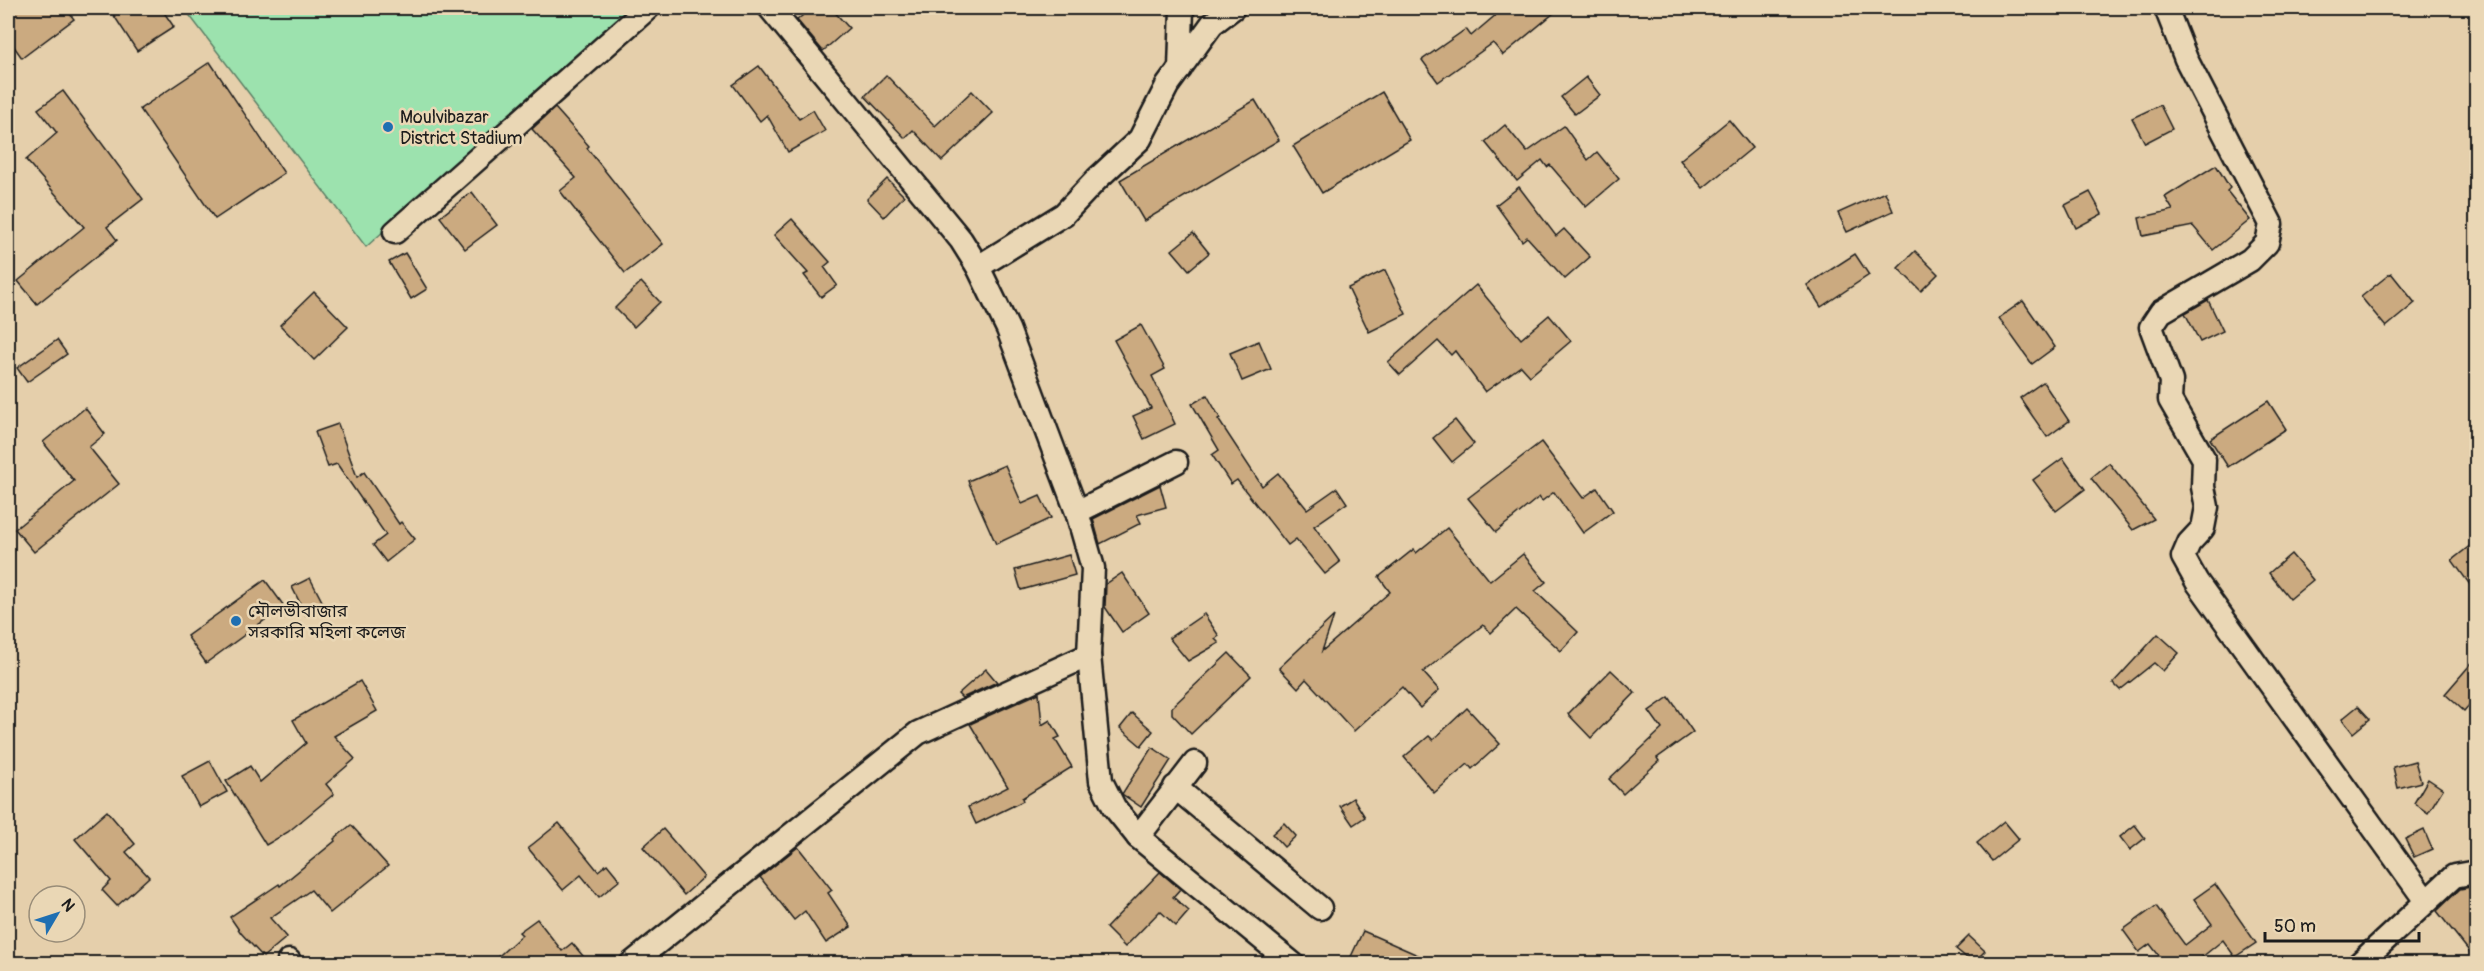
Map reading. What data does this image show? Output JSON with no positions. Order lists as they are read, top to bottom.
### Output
{
  "places": ["Moulvibazar District Stadium", "মৌলভীবাজার সরকারি মহিলা কলেজ"],
  "scale_bar": "50 m",
  "north": "top right"
}
